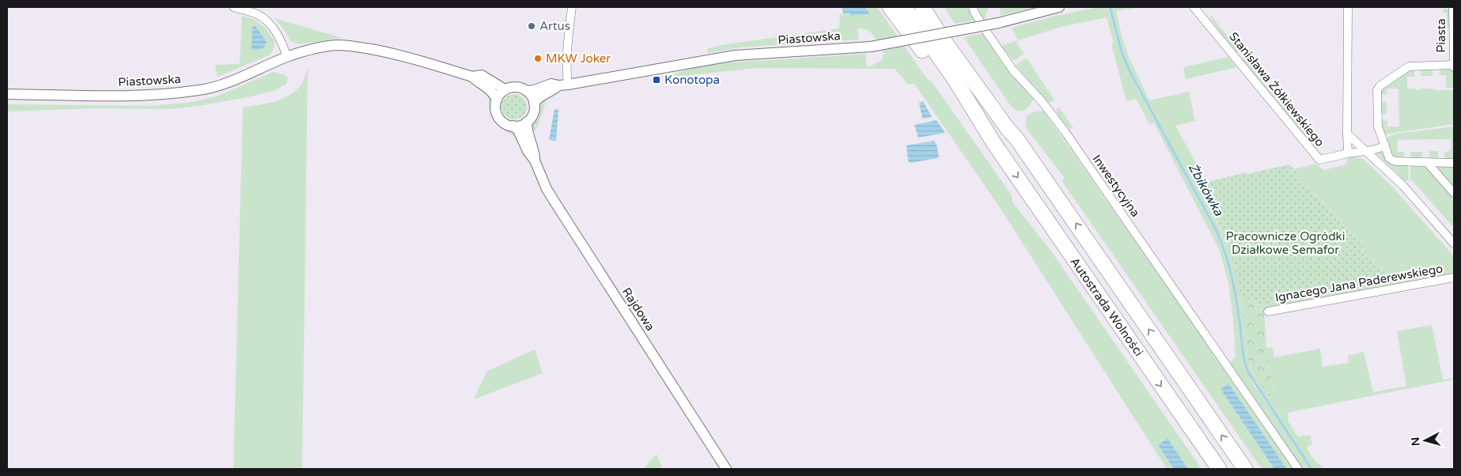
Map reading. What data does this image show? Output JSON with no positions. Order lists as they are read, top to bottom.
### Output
{
  "streets": {
    "highway": ["Autostrada Wolności"],
    "street": [
      "Piasta",
      "Piastowska",
      "Stanisława Żółkiewskiego",
      "Inwestycyjna",
      "Ignacego Jana Paderewskiego",
      "Rajdowa"
    ]
  },
  "crossings": [
    ["Piastowska", "Rajdowa"]
  ],
  "water": ["Żbikówka"],
  "parks": ["Pracownicze Ogródki Działkowe Semafor"],
  "places": {
    "other": ["Artus", "MKW Joker"],
    "transit": ["Konotopa"]
  },
  "north": "left"
}
